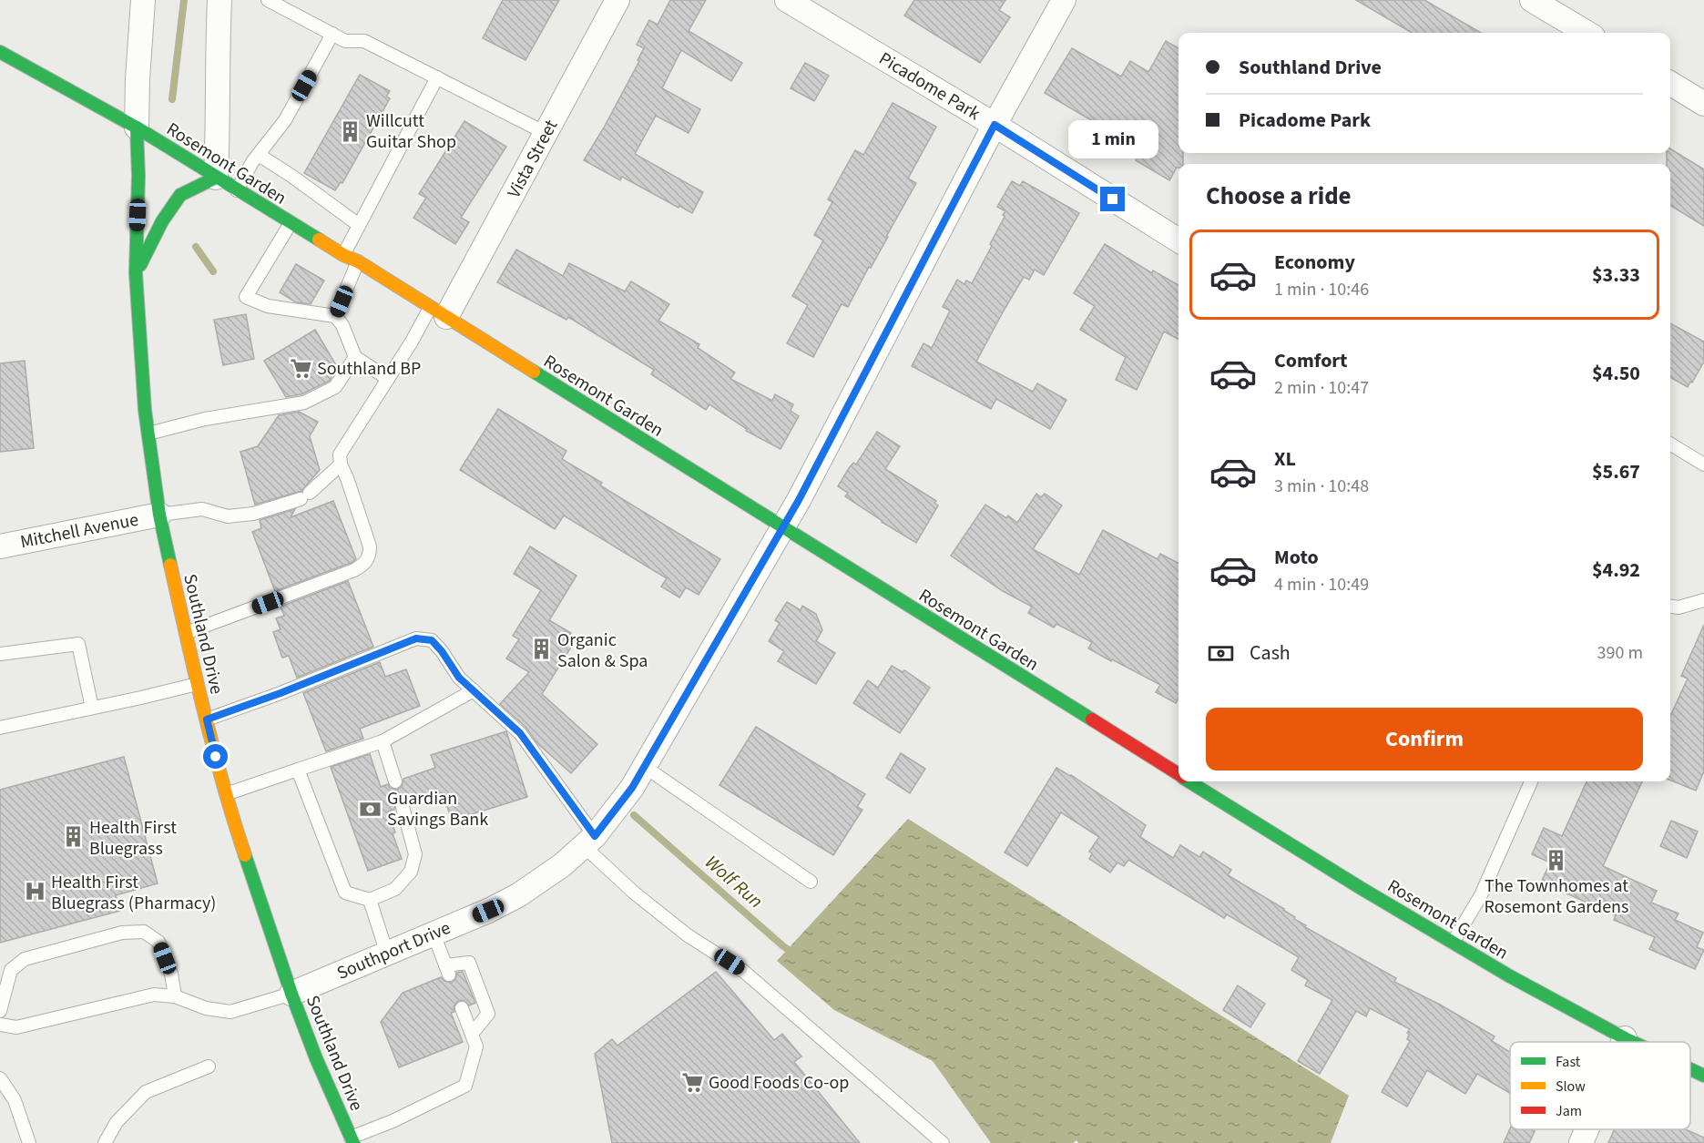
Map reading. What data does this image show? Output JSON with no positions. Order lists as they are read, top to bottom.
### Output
{
  "streets": {
    "street": [
      "Picadome Park",
      "Vista Street",
      "Rosemont Garden",
      "Mitchell Avenue",
      "Southland Drive",
      "Southport Drive"
    ]
  },
  "crossings": [
    ["Picadome Park", "Southport Drive"],
    ["Vista Street", "Rosemont Garden"],
    ["Rosemont Garden", "Southland Drive"],
    ["Rosemont Garden", "Southport Drive"],
    ["Mitchell Avenue", "Southland Drive"],
    ["Southland Drive", "Southport Drive"]
  ],
  "water": ["Wolf Run"],
  "places": {
    "building": [
      "Willcutt Guitar Shop",
      "Organic Salon & Spa",
      "Health First Bluegrass",
      "The Townhomes at Rosemont Gardens"
    ],
    "supermarket": ["Southland BP", "Good Foods Co-op"],
    "bank": ["Guardian Savings Bank"],
    "hospital": ["Health First Bluegrass (Pharmacy)"]
  },
  "legend": ["Fast", "Slow", "Jam"],
  "page": {
    "banner": ["Southland Drive", "Picadome Park"],
    "bubble": "1 min",
    "heading": "Choose a ride",
    "list": [
      {
        "name": "Economy",
        "note": "1 min · 10:46",
        "value": "$3.33"
      },
      {
        "name": "Comfort",
        "note": "2 min · 10:47",
        "value": "$4.50"
      },
      {
        "name": "XL",
        "note": "3 min · 10:48",
        "value": "$5.67"
      },
      {
        "name": "Moto",
        "note": "4 min · 10:49",
        "value": "$4.92"
      }
    ],
    "pay": ["Cash", "390 m"],
    "buttons": "Confirm"
  }
}
